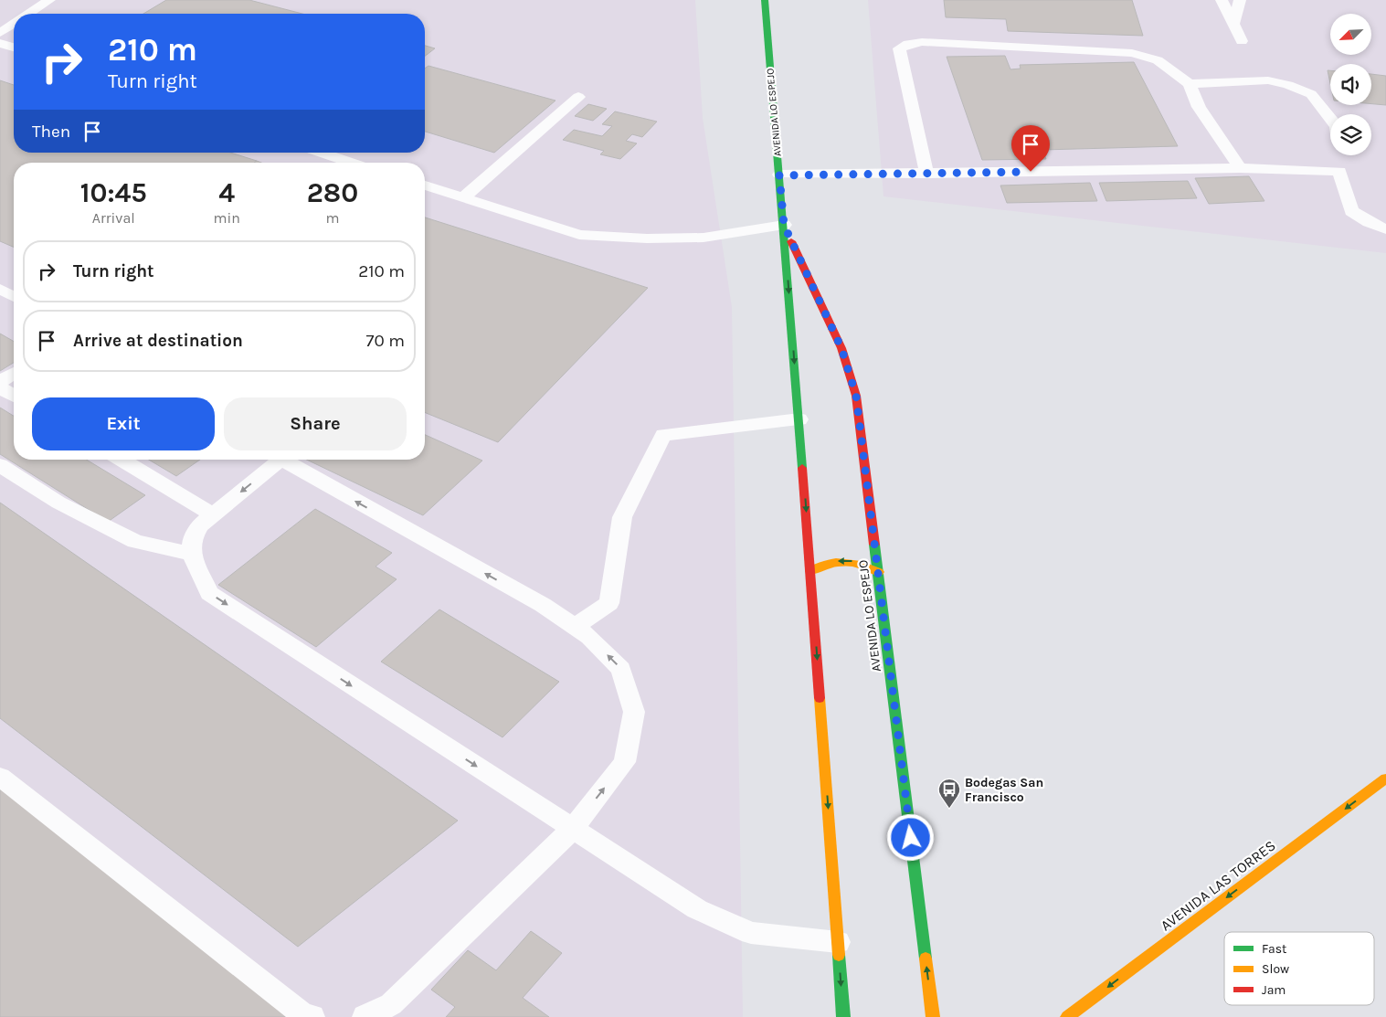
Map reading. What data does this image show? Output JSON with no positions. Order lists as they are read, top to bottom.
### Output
{
  "streets": {
    "main road": ["AVENIDA LO ESPEJO", "AVENIDA LAS TORRES"]
  },
  "one_way": ["AVENIDA LAS TORRES"],
  "places": {
    "bus stop": ["Bodegas San Francisco"]
  },
  "legend": ["Fast", "Slow", "Jam"],
  "north": "bottom left",
  "page": {
    "turn": ["210 m", "Turn right"],
    "then": "Then",
    "eta": [
      "10:45",
      "Arrival",
      "4",
      "min",
      "280",
      "m"
    ],
    "list": [
      {
        "name": "Turn right",
        "value": "210 m"
      },
      {
        "name": "Arrive at destination",
        "value": "70 m"
      }
    ],
    "buttons": ["Exit", "Share"]
  }
}
